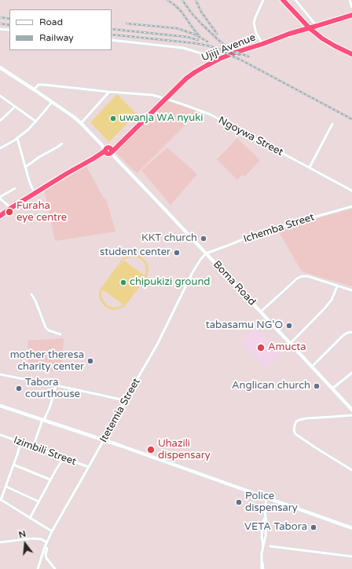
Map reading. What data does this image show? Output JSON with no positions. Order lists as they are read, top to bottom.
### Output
{
  "streets": {
    "highway": ["Ujiji Avenue"],
    "main road": ["Boma Road"],
    "street": [
      "Ngoywa Street",
      "Ichemba Street",
      "Itetemia Street",
      "Izimbili Street"
    ]
  },
  "crossings": [
    ["Ujiji Avenue", "Ngoywa Street"],
    ["Ujiji Avenue", "Boma Road"],
    ["Ngoywa Street", "Boma Road"],
    ["Ichemba Street", "Boma Road"],
    ["Ichemba Street", "Itetemia Street"],
    ["Boma Road", "Itetemia Street"],
    ["Itetemia Street", "Izimbili Street"]
  ],
  "places": [
    "uwanja WA nyuki",
    "Furaha eye centre",
    "KKT church",
    "student center",
    "chipukizi ground",
    "tabasamu NG'O",
    "Amucta",
    "mother theresa charity center",
    "Anglican church",
    "Tabora courthouse",
    "Uhazili dispensary",
    "Police dispensary",
    "VETA Tabora"
  ],
  "legend": ["Road", "Railway"],
  "north": "top"
}
